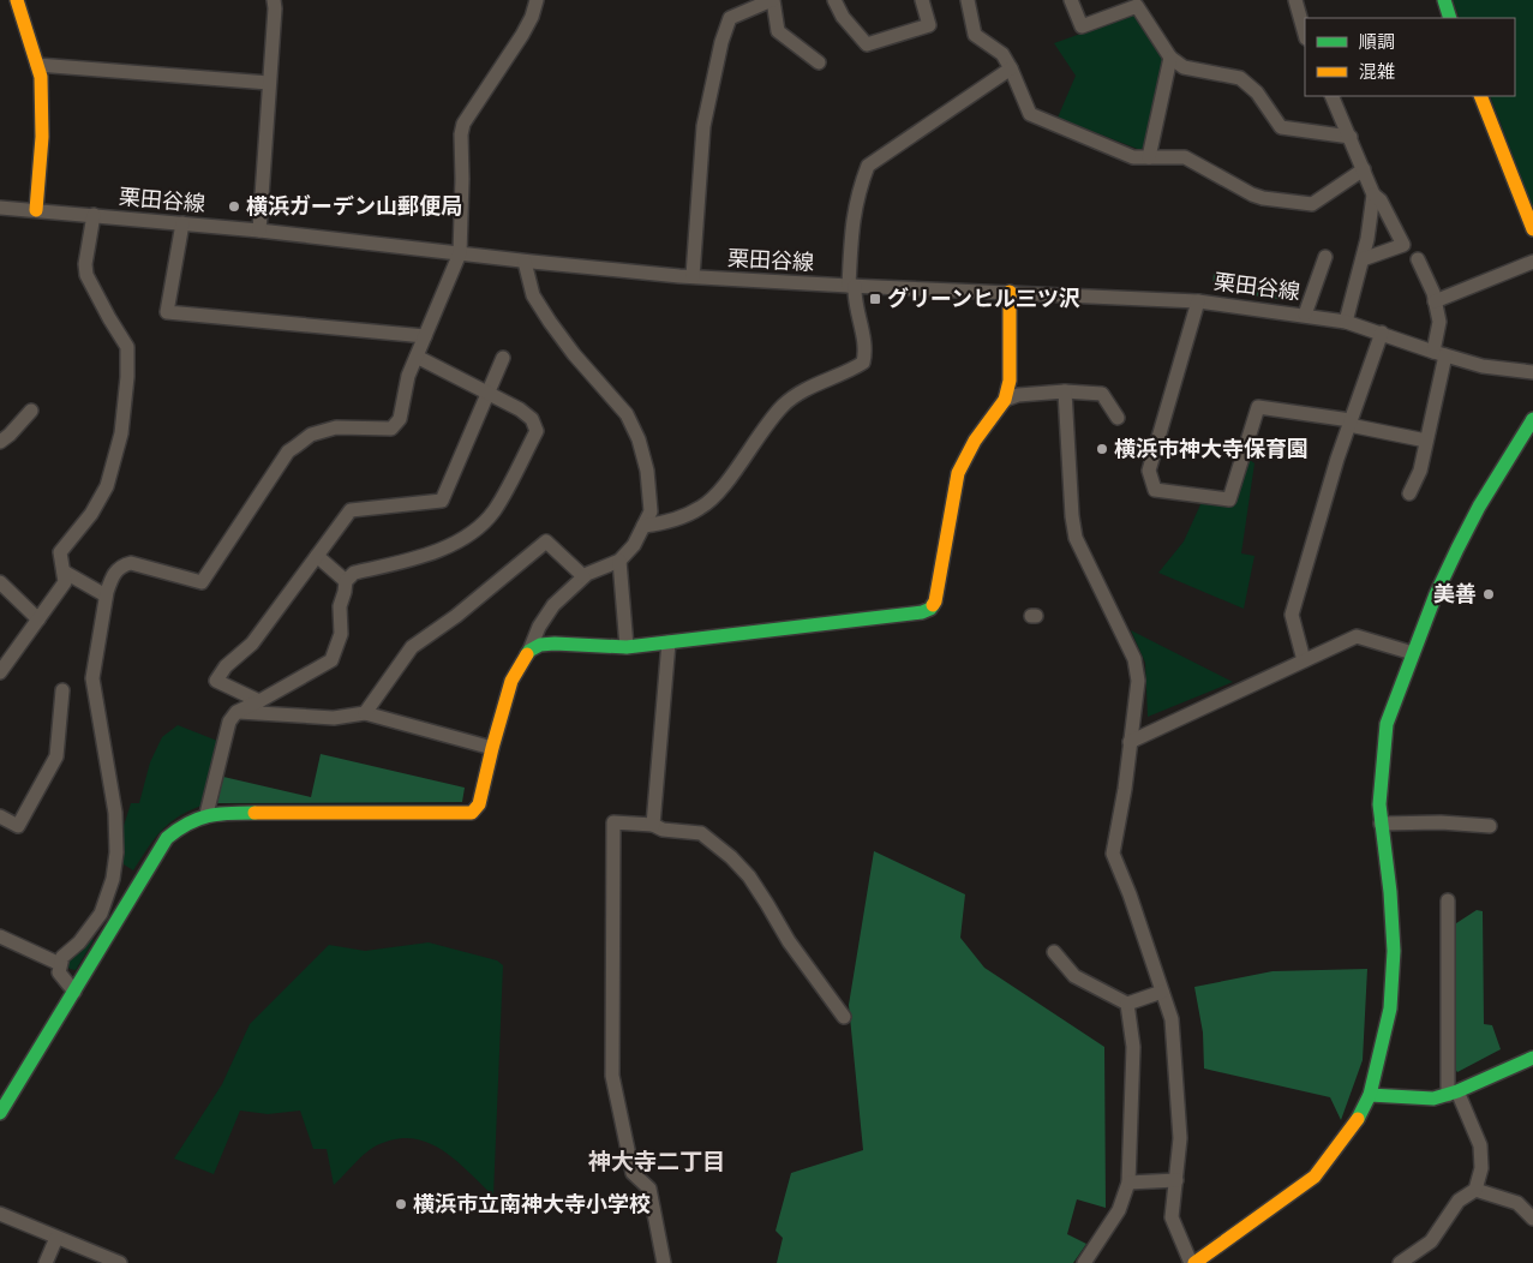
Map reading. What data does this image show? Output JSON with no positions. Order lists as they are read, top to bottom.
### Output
{
  "streets": {
    "street": ["栗田谷線"]
  },
  "districts": ["神大寺二丁目"],
  "places": {
    "other": [
      "横浜ガーデン山郵便局",
      "横浜市神大寺保育園",
      "美善",
      "横浜市立南神大寺小学校"
    ],
    "transit": ["グリーンヒル三ツ沢"]
  },
  "legend": ["順調", "混雑"]
}
